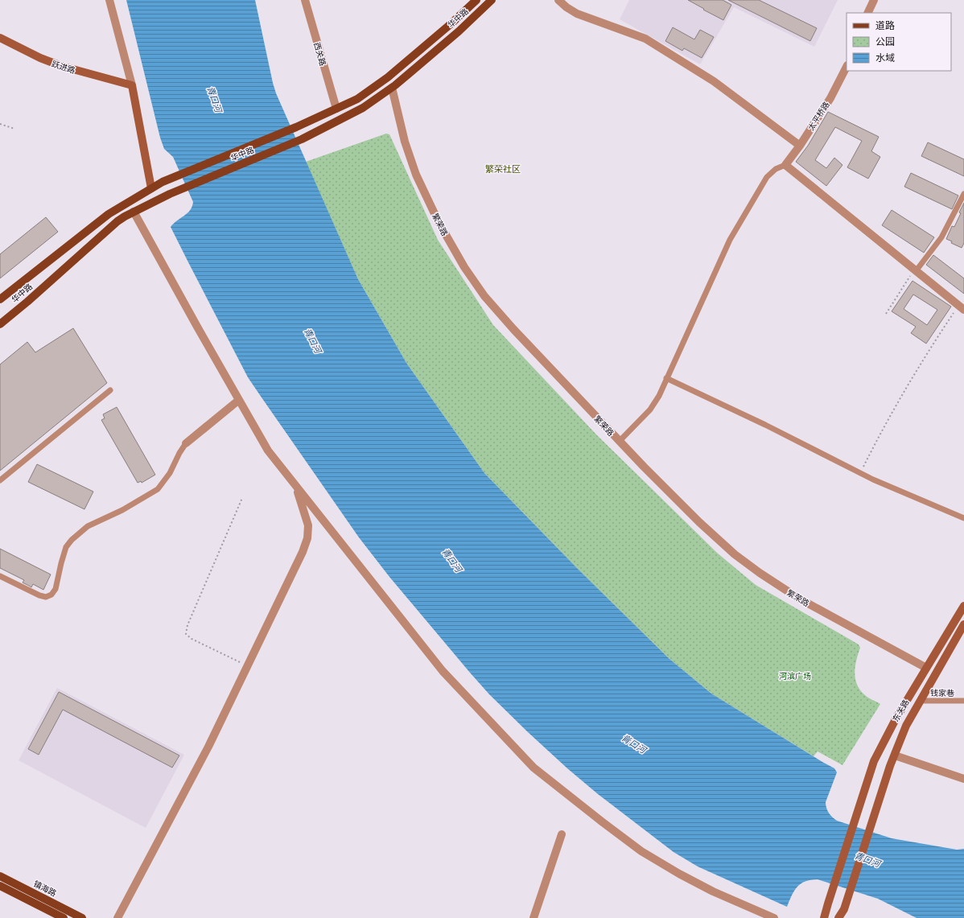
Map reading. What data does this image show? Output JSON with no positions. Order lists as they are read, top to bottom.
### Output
{
  "streets": {
    "main road": [
      "华中路",
      "跃进路",
      "东关路",
      "镇海路"
    ],
    "street": ["西关路", "太平桥路", "繁荣路"],
    "lane": ["钱家巷"]
  },
  "crossings": [
    ["华中路", "西关路"],
    ["华中路", "繁荣路"],
    ["繁荣路", "东关路"],
    ["钱家巷", "东关路"]
  ],
  "districts": ["繁荣社区"],
  "water": ["青口河"],
  "parks": ["河滨广场"],
  "legend": ["道路", "公园", "水域"]
}
